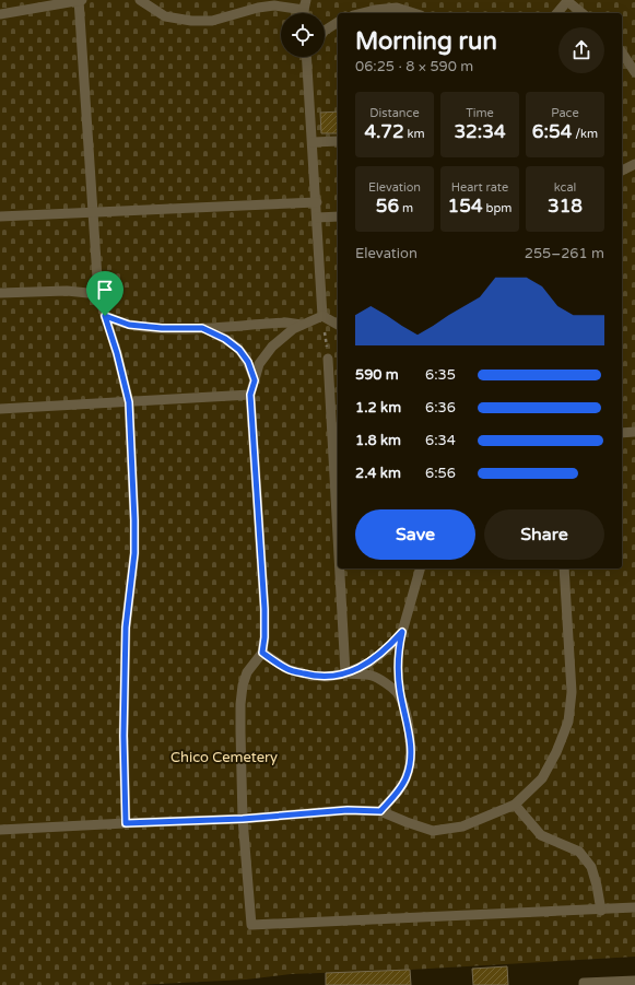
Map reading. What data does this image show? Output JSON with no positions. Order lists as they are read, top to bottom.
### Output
{
  "parks": ["Chico Cemetery"],
  "page": {
    "heading": ["Morning run", "06:25 · 8 × 590 m"],
    "stats": [
      ["Distance", "4.72 km"],
      ["Time", "32:34"],
      ["Pace", "6:54 /km"],
      ["Elevation", "56 m"],
      ["Heart rate", "154 bpm"],
      ["kcal", "318"]
    ],
    "chart": ["Elevation", "255–261 m"],
    "list": [
      {
        "name": "590 m",
        "note": "6:35"
      },
      {
        "name": "1.2 km",
        "note": "6:36"
      },
      {
        "name": "1.8 km",
        "note": "6:34"
      },
      {
        "name": "2.4 km",
        "note": "6:56"
      }
    ],
    "buttons": ["Save", "Share"]
  }
}
